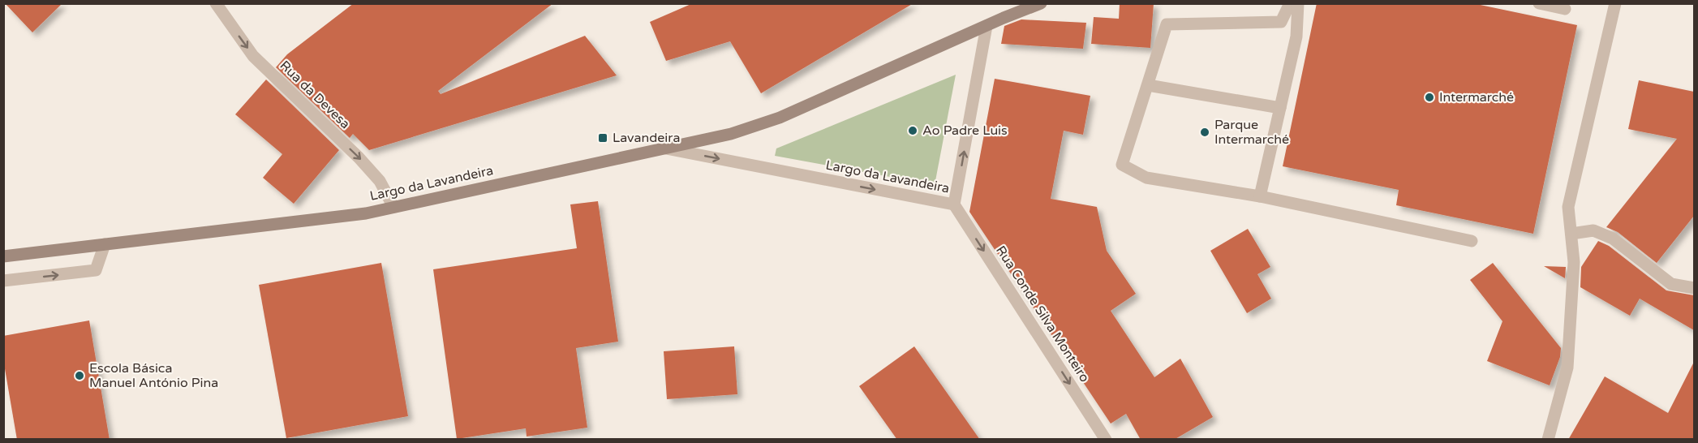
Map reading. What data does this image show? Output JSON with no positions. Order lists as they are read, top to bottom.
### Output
{
  "streets": {
    "main road": ["Largo da Lavandeira"],
    "street": ["Rua da Devesa", "Rua Conde Silva Monteiro"]
  },
  "crossings": [
    ["Rua da Devesa", "Largo da Lavandeira"],
    ["Largo da Lavandeira", "Rua Conde Silva Monteiro"]
  ],
  "one_way": ["Rua da Devesa", "Rua Conde Silva Monteiro"],
  "places": {
    "other": [
      "Intermarché",
      "Ao Padre Luis",
      "Parque Intermarché",
      "Escola Básica Manuel António Pina"
    ],
    "transit": ["Lavandeira"]
  }
}
